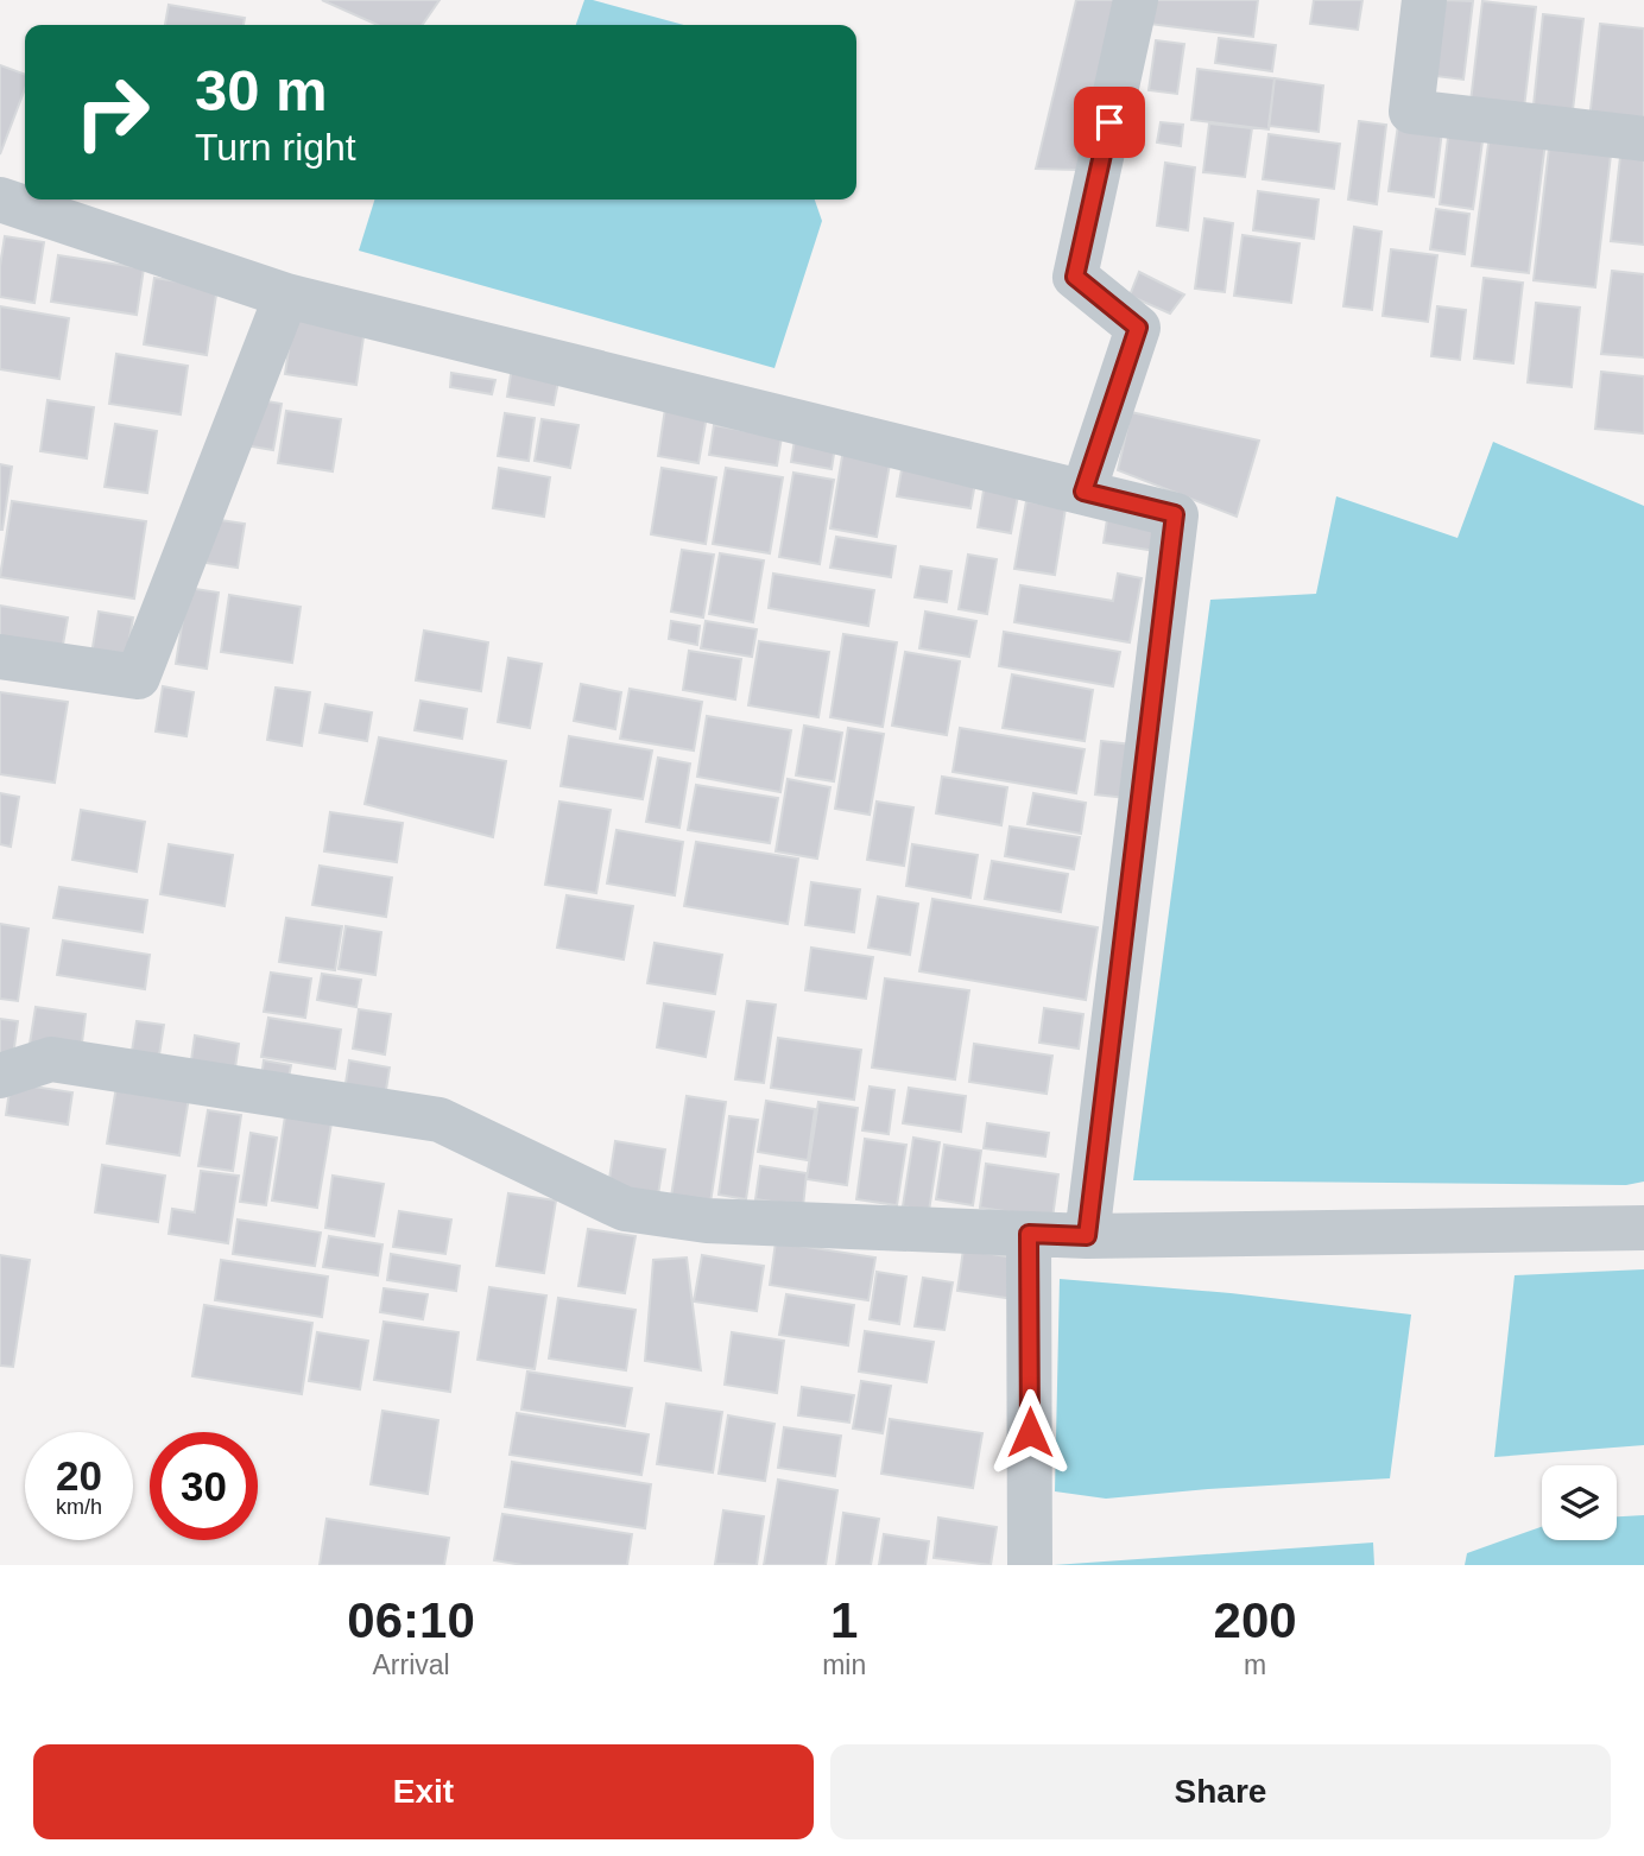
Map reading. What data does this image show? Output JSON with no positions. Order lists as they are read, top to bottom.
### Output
{
  "page": {
    "turn": ["30 m", "Turn right"],
    "speed": "20 km/h",
    "limit": "30",
    "eta": [
      "06:10",
      "Arrival",
      "1",
      "min",
      "200",
      "m"
    ],
    "buttons": ["Exit", "Share"]
  }
}
